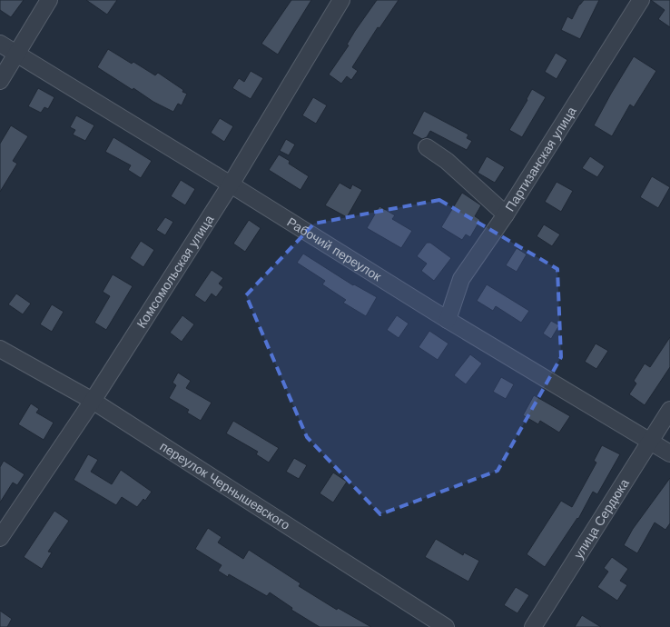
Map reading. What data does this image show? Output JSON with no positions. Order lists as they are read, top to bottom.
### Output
{
  "streets": {
    "street": [
      "Партизанская улица",
      "Рабочий переулок",
      "Комсомольская улица",
      "переулок Чернышевского",
      "улица Сердюка"
    ]
  },
  "crossings": [
    ["Партизанская улица", "Рабочий переулок"],
    ["Рабочий переулок", "Комсомольская улица"],
    ["Рабочий переулок", "улица Сердюка"],
    ["Комсомольская улица", "переулок Чернышевского"]
  ]
}
